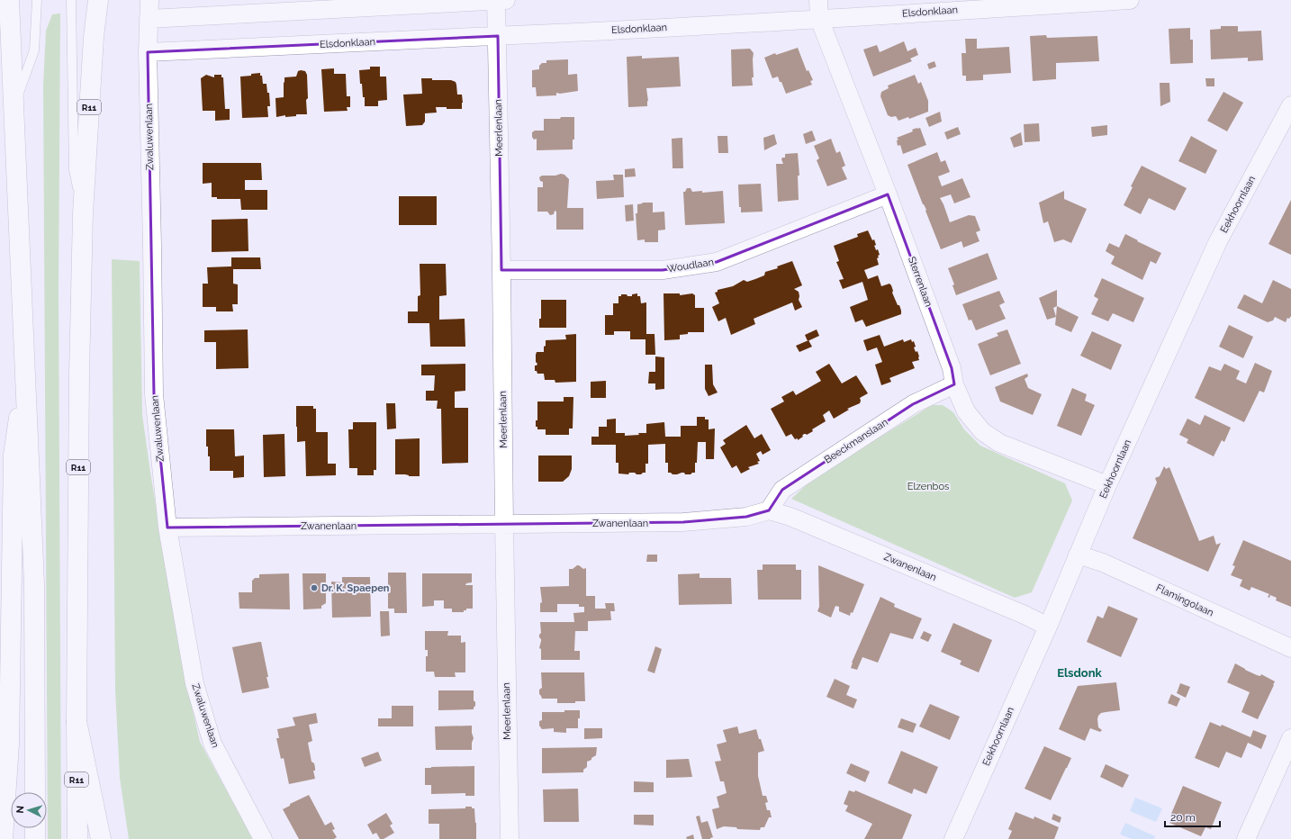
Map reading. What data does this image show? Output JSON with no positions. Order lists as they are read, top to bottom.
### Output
{
  "streets": {
    "highway": ["R11"],
    "street": [
      "Elsdonklaan",
      "Meerlenlaan",
      "Zwaluwenlaan",
      "Eekhoornlaan",
      "Woudlaan",
      "Sterrenlaan",
      "Beeckmanslaan",
      "Zwanenlaan",
      "Flamingolaan"
    ]
  },
  "crossings": [
    ["Elsdonklaan", "Meerlenlaan"],
    ["Elsdonklaan", "Zwaluwenlaan"],
    ["Elsdonklaan", "Sterrenlaan"],
    ["Meerlenlaan", "Woudlaan"],
    ["Meerlenlaan", "Zwanenlaan"],
    ["Zwaluwenlaan", "Zwanenlaan"],
    ["Eekhoornlaan", "Sterrenlaan"],
    ["Eekhoornlaan", "Zwanenlaan"],
    ["Eekhoornlaan", "Flamingolaan"],
    ["Woudlaan", "Sterrenlaan"],
    ["Sterrenlaan", "Beeckmanslaan"],
    ["Beeckmanslaan", "Zwanenlaan"]
  ],
  "districts": ["Elsdonk"],
  "parks": ["Elzenbos"],
  "places": ["Dr. K. Spaepen"],
  "scale_bar": "20 m",
  "north": "left"
}
